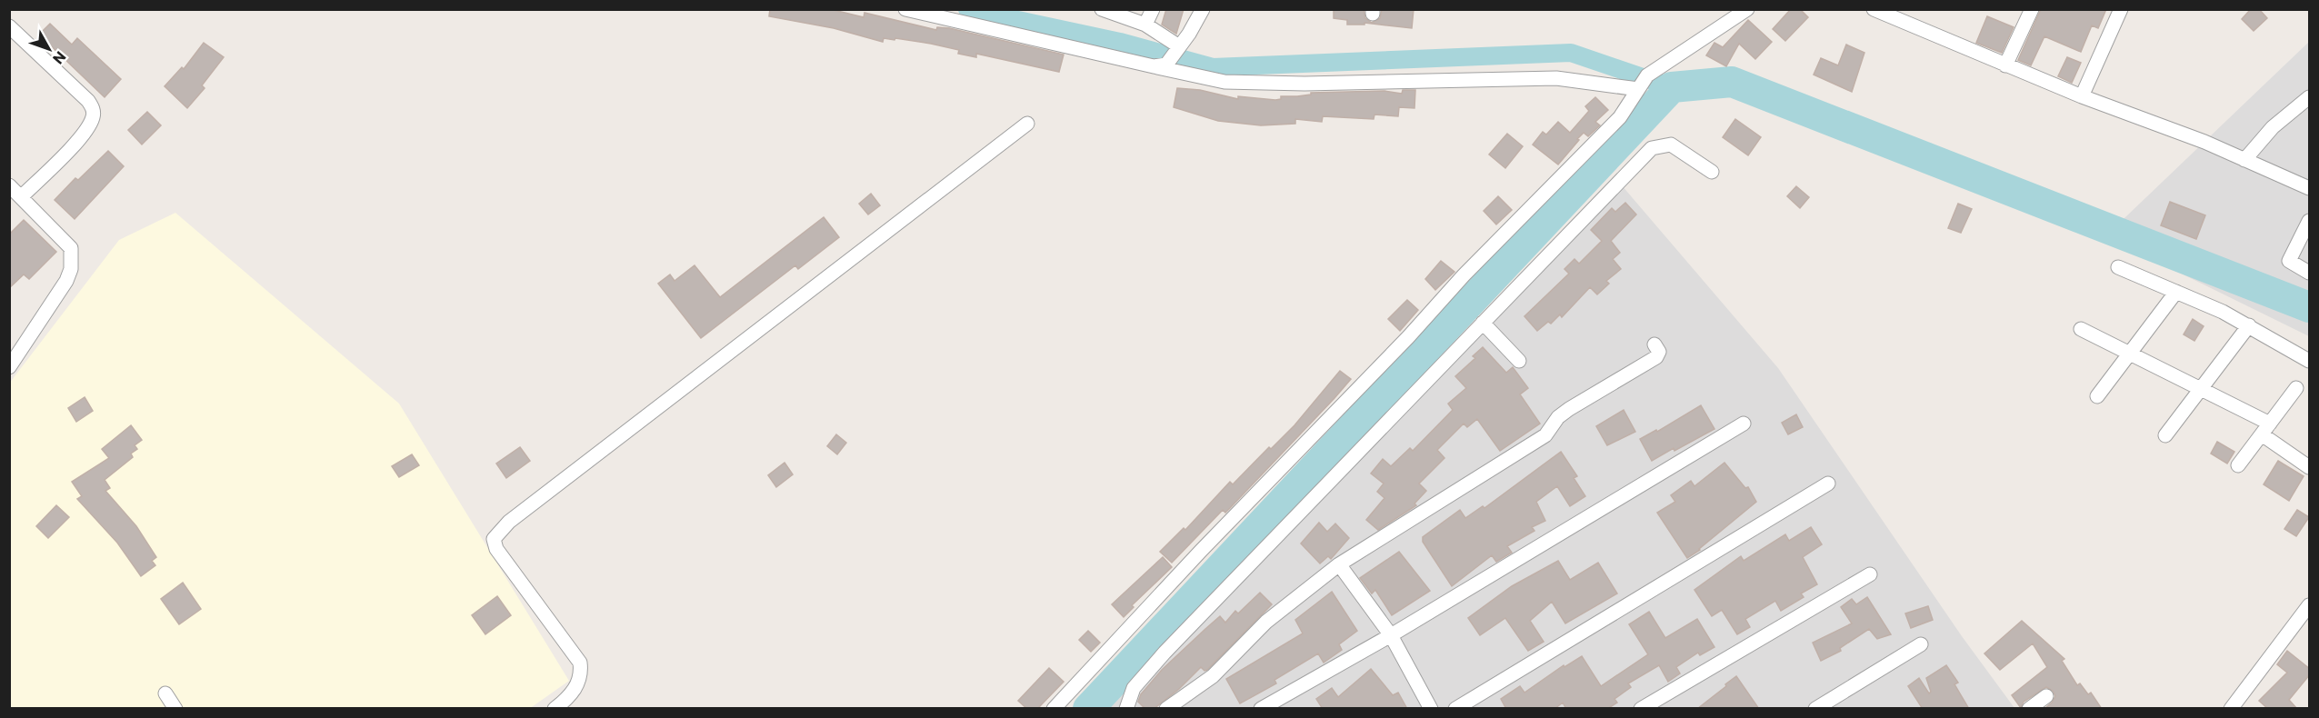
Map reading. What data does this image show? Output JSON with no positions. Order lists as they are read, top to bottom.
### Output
{
  "north": "bottom right"
}
